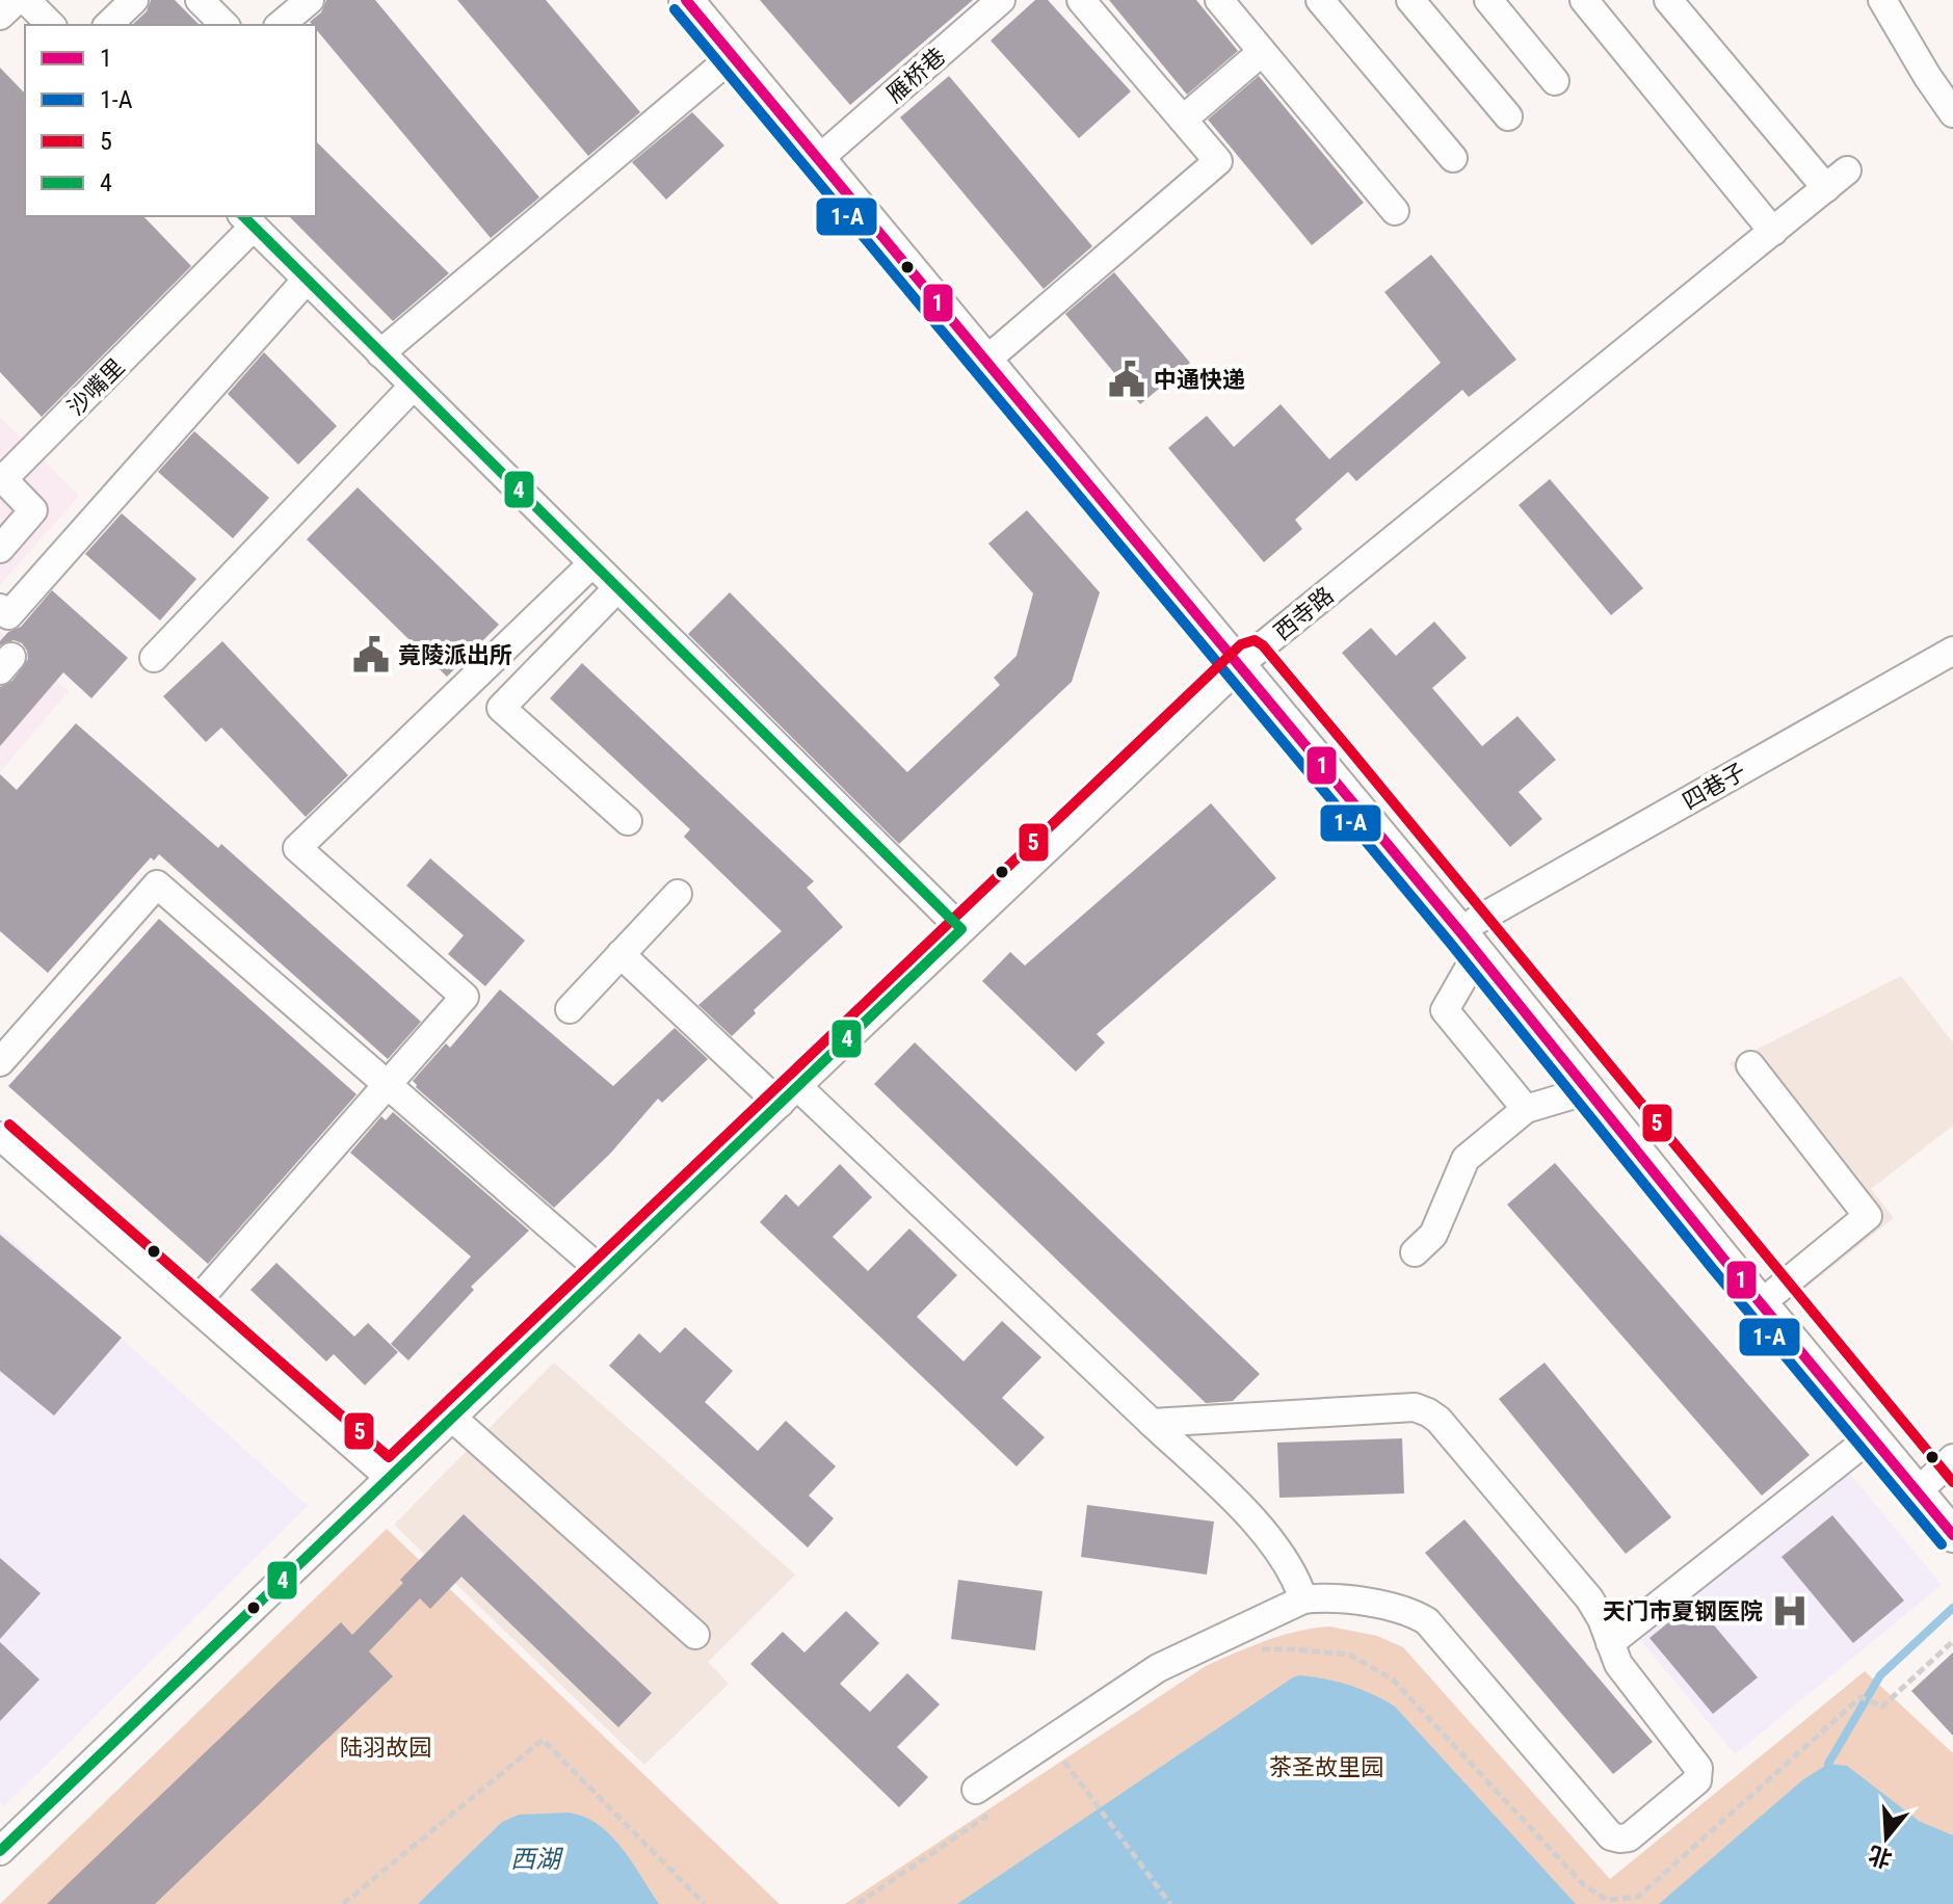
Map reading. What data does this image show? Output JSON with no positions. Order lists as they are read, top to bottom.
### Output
{
  "streets": {
    "street": [
      "雁桥巷",
      "沙嘴里",
      "西寺路",
      "四巷子"
    ]
  },
  "water": ["西湖"],
  "parks": ["陆羽故园", "茶圣故里园"],
  "places": {
    "public building": ["中通快递", "竟陵派出所"],
    "hospital": ["天门市夏钢医院"]
  },
  "lines": [
    "transit line 1",
    "transit line 1-A",
    "transit line 4",
    "transit line 5"
  ],
  "legend": [
    "1",
    "1-A",
    "5",
    "4"
  ],
  "north": "bottom"
}
